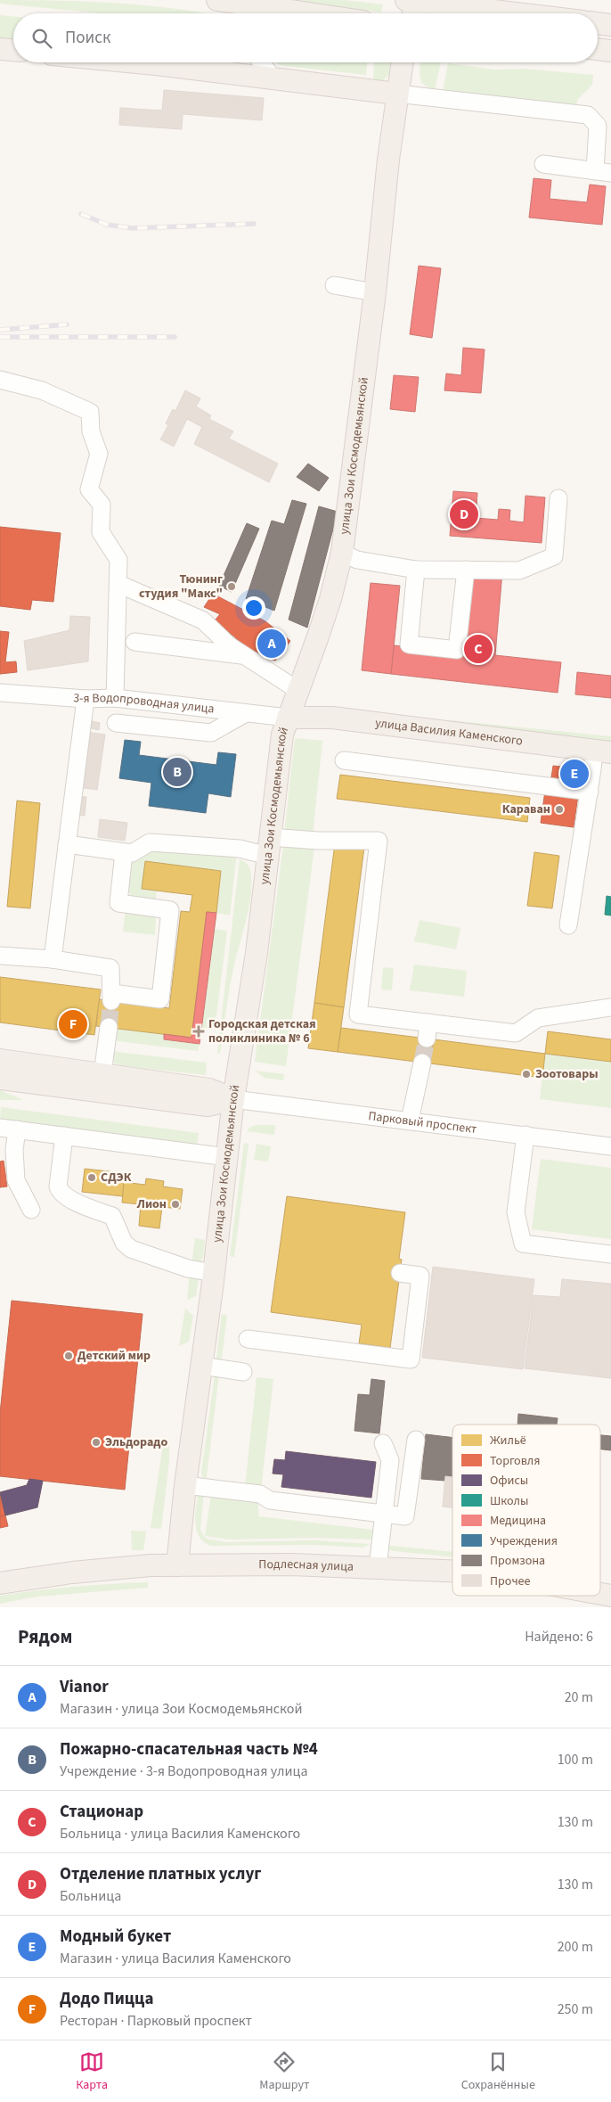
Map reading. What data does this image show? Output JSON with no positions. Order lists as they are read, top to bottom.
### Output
{
  "streets": {
    "main road": [
      "улица Зои Космодемьянской",
      "улица Василия Каменского",
      "Парковый проспект",
      "Подлесная улица"
    ],
    "street": ["3-я Водопроводная улица"]
  },
  "crossings": [
    ["улица Зои Космодемьянской", "3-я Водопроводная улица"],
    ["улица Зои Космодемьянской", "улица Василия Каменского"],
    ["улица Зои Космодемьянской", "Парковый проспект"],
    ["улица Зои Космодемьянской", "Подлесная улица"],
    ["3-я Водопроводная улица", "улица Василия Каменского"]
  ],
  "places": {
    "other": [
      "Тюнинг студия \"Макс\"",
      "Караван",
      "Зоотовары",
      "СДЭК",
      "Лион",
      "Детский мир",
      "Эльдорадо"
    ],
    "health": ["Городская детская поликлиника № 6"]
  },
  "legend": [
    "Жильё",
    "Торговля",
    "Офисы",
    "Школы",
    "Медицина",
    "Учреждения",
    "Промзона",
    "Прочее"
  ],
  "page": {
    "search": "Поиск",
    "pins": [
      "D",
      "A",
      "C",
      "B",
      "E",
      "F"
    ],
    "heading": ["Рядом", "Найдено: 6"],
    "list": [
      {
        "mark": "A",
        "name": "Vianor",
        "note": "Магазин · улица Зои Космодемьянской",
        "value": "20 m"
      },
      {
        "mark": "B",
        "name": "Пожарно-спасательная часть №4",
        "note": "Учреждение · 3-я Водопроводная улица",
        "value": "100 m"
      },
      {
        "mark": "C",
        "name": "Стационар",
        "note": "Больница · улица Василия Каменского",
        "value": "130 m"
      },
      {
        "mark": "D",
        "name": "Отделение платных услуг",
        "note": "Больница",
        "value": "130 m"
      },
      {
        "mark": "E",
        "name": "Модный букет",
        "note": "Магазин · улица Василия Каменского",
        "value": "200 m"
      },
      {
        "mark": "F",
        "name": "Додо Пицца",
        "note": "Ресторан · Парковый проспект",
        "value": "250 m"
      }
    ],
    "nav": ["Карта", "Маршрут", "Сохранённые"]
  }
}
